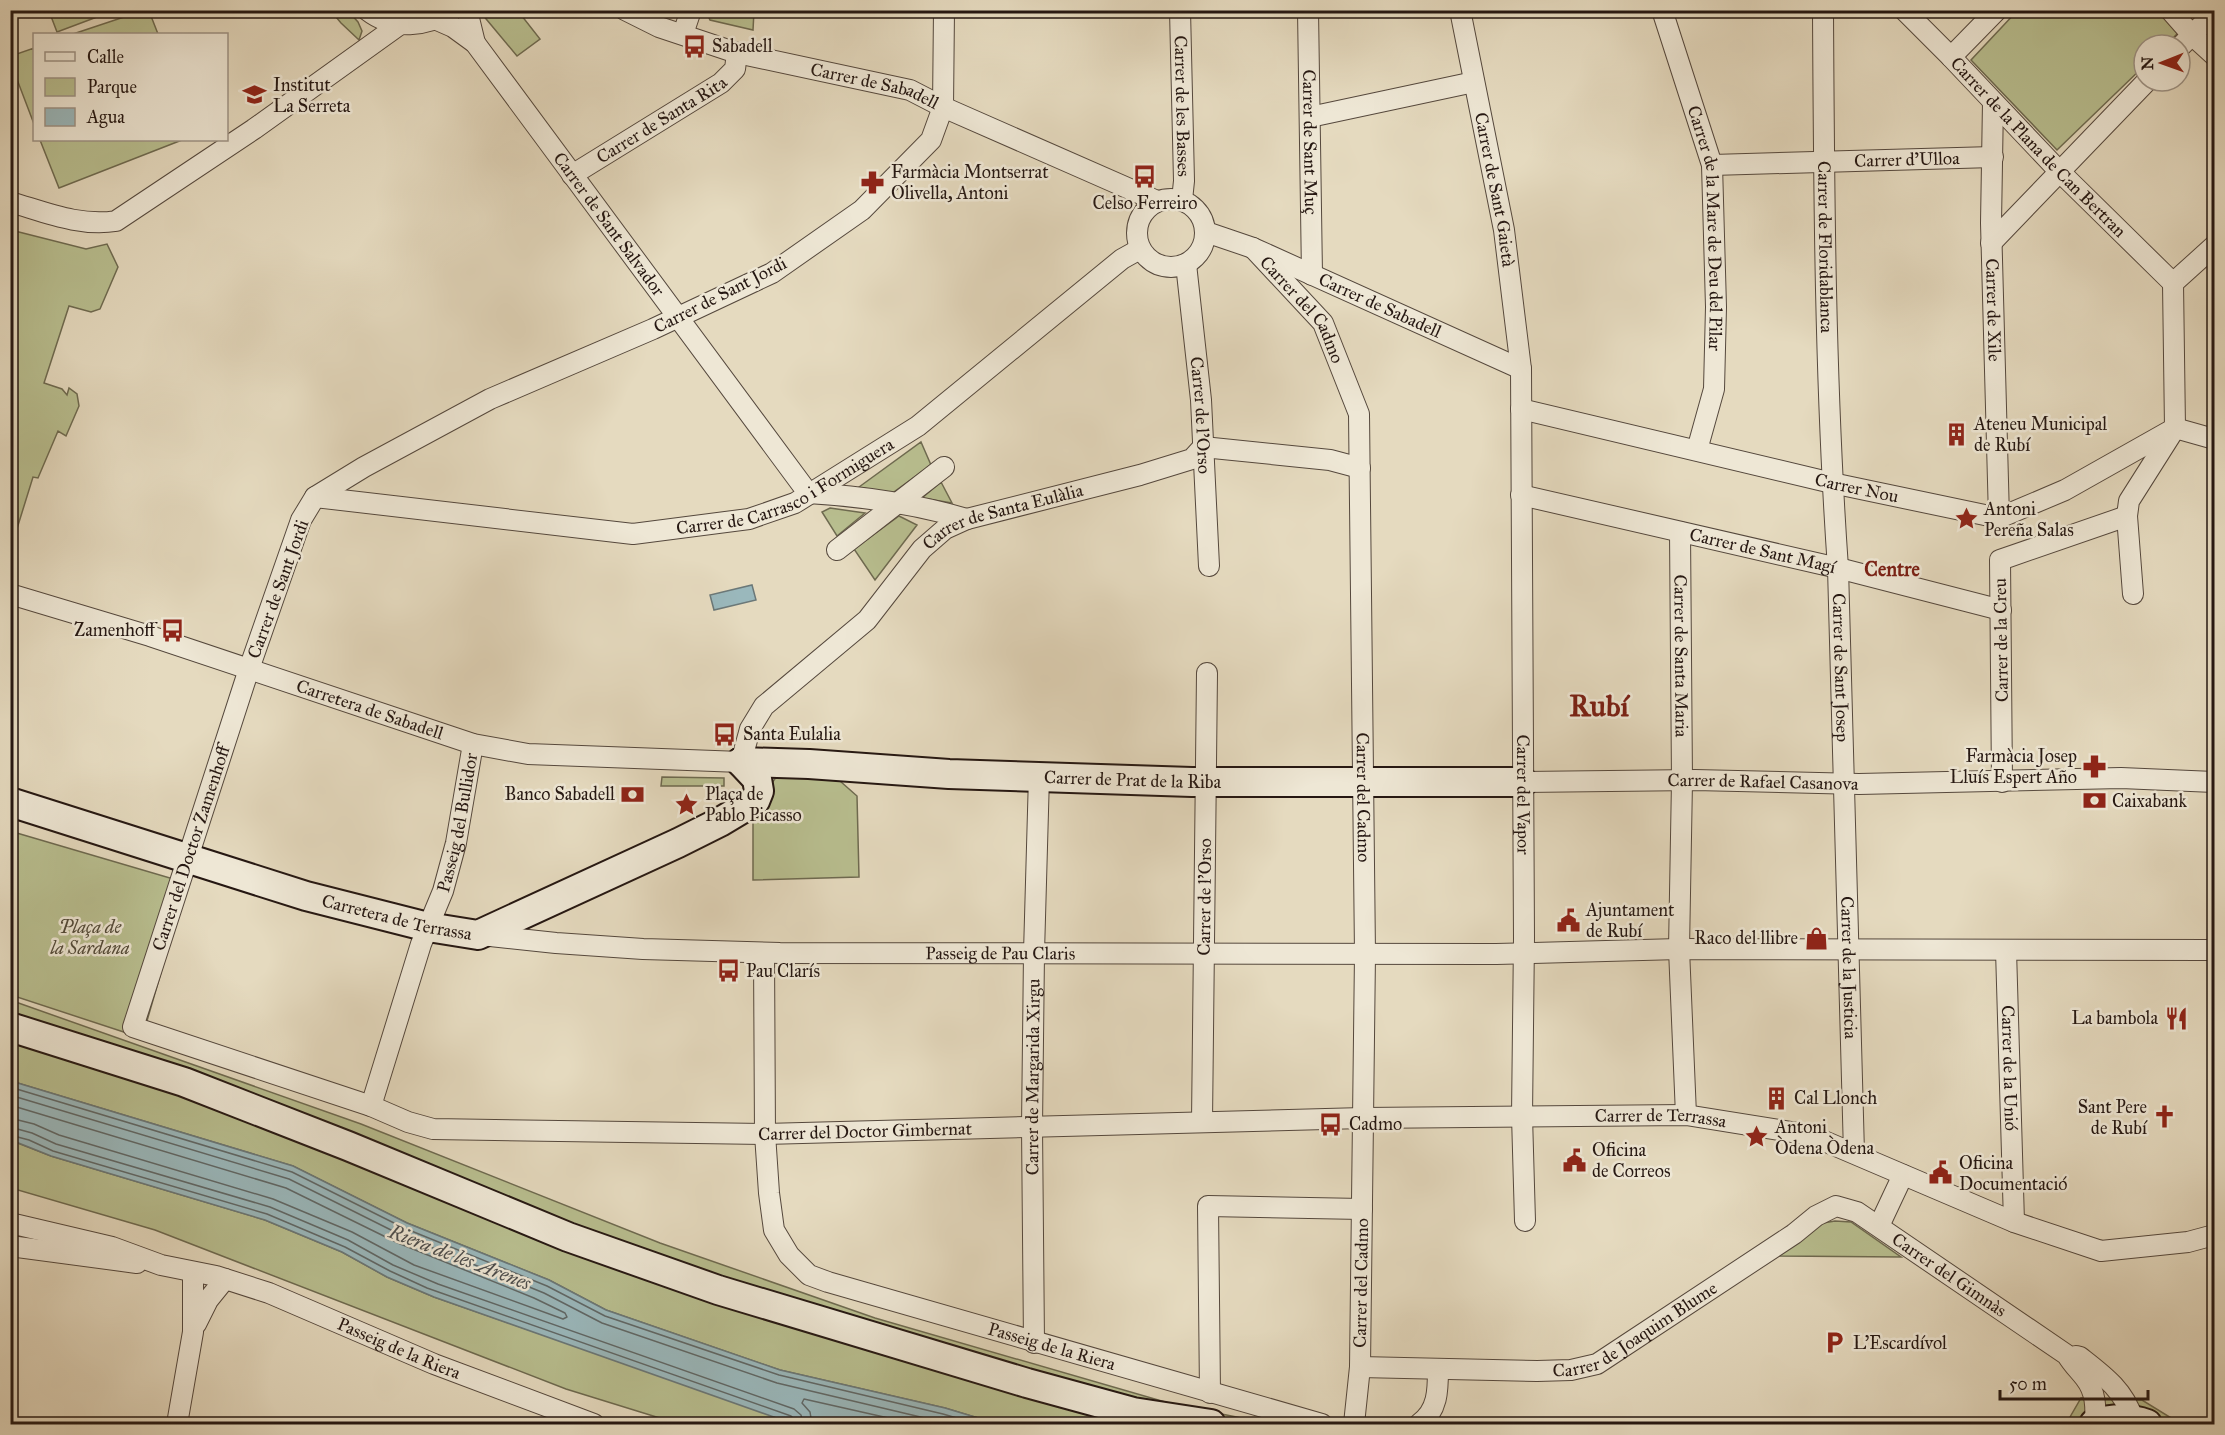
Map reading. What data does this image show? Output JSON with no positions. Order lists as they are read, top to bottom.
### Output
{
  "streets": {
    "street": [
      "Carrer de Sabadell",
      "Carrer de les Basses",
      "Carrer de Santa Rita",
      "Carrer de Sant Muç",
      "Carrer de la Plana de Can Bertran",
      "Carrer d'Ulloa",
      "Carrer de Sant Gaietà",
      "Carrer de Sant Salvador",
      "Carrer de la Mare de Deu del Pilar",
      "Carrer de Floridablanca",
      "Carrer de Sant Jordi",
      "Carrer de Xile",
      "Carrer del Cadmo",
      "Carrer de l'Orso",
      "Carrer de Carrasco i Formiguera",
      "Carrer Nou",
      "Carrer de Santa Eulàlia",
      "Carrer de Sant Magí",
      "Carrer de la Creu",
      "Carrer de Santa Maria",
      "Carrer de Sant Josep",
      "Carretera de Sabadell",
      "Carrer de Prat de la Riba",
      "Carrer de Rafael Casanova",
      "Carrer del Vapor",
      "Passeig del Bullidor",
      "Carrer del Doctor Zamenhoff",
      "Carretera de Terrassa",
      "Passeig de Pau Claris",
      "Carrer de la Justicia",
      "Carrer de la Unió",
      "Carrer de Margarida Xirgu",
      "Carrer de Terrassa",
      "Carrer del Doctor Gimbernat",
      "Carrer del Gimnàs",
      "Carrer de Joaquim Blume",
      "Passeig de la Riera"
    ]
  },
  "crossings": [
    ["Carrer de Sabadell", "Carrer de les Basses"],
    ["Carrer de Sabadell", "Carrer de Santa Rita"],
    ["Carrer de Sabadell", "Carrer de Sant Muç"],
    ["Carrer de Sabadell", "Carrer de Sant Gaietà"],
    ["Carrer de Sabadell", "Carrer de Sant Jordi"],
    ["Carrer de Sabadell", "Carrer del Cadmo"],
    ["Carrer de Sabadell", "Carrer de l'Orso"],
    ["Carrer de Sabadell", "Carrer de Carrasco i Formiguera"],
    ["Carrer de Sabadell", "Carrer del Vapor"],
    ["Carrer de les Basses", "Carrer de l'Orso"],
    ["Carrer de les Basses", "Carrer de Carrasco i Formiguera"],
    ["Carrer de Santa Rita", "Carrer de Sant Salvador"],
    ["Carrer de la Plana de Can Bertran", "Carrer de Xile"],
    ["Carrer d'Ulloa", "Carrer de la Mare de Deu del Pilar"],
    ["Carrer d'Ulloa", "Carrer de Floridablanca"],
    ["Carrer d'Ulloa", "Carrer de Xile"],
    ["Carrer de Sant Gaietà", "Carrer del Vapor"],
    ["Carrer de Sant Salvador", "Carrer de Sant Jordi"],
    ["Carrer de Sant Salvador", "Carrer de Carrasco i Formiguera"],
    ["Carrer de la Mare de Deu del Pilar", "Carrer Nou"],
    ["Carrer de Floridablanca", "Carrer Nou"],
    ["Carrer de Floridablanca", "Carrer de Sant Josep"],
    ["Carrer de Sant Jordi", "Carrer de Carrasco i Formiguera"],
    ["Carrer de Sant Jordi", "Carretera de Sabadell"],
    ["Carrer de Sant Jordi", "Carrer del Doctor Zamenhoff"],
    ["Carrer de Xile", "Carrer Nou"],
    ["Carrer del Cadmo", "Carrer de Prat de la Riba"],
    ["Carrer del Cadmo", "Passeig de Pau Claris"],
    ["Carrer del Cadmo", "Carrer de Terrassa"],
    ["Carrer del Cadmo", "Carrer del Doctor Gimbernat"],
    ["Carrer del Cadmo", "Carrer de Joaquim Blume"],
    ["Carrer de l'Orso", "Carrer de Carrasco i Formiguera"],
    ["Carrer de l'Orso", "Carrer de Santa Eulàlia"],
    ["Carrer de l'Orso", "Carrer de Prat de la Riba"],
    ["Carrer de l'Orso", "Passeig de Pau Claris"],
    ["Carrer de l'Orso", "Carrer del Doctor Gimbernat"],
    ["Carrer Nou", "Carrer de Sant Josep"],
    ["Carrer Nou", "Carrer del Vapor"],
    ["Carrer de Santa Eulàlia", "Carretera de Sabadell"],
    ["Carrer de Santa Eulàlia", "Carrer de Prat de la Riba"],
    ["Carrer de Santa Eulàlia", "Carretera de Terrassa"],
    ["Carrer de Sant Magí", "Carrer de la Creu"],
    ["Carrer de Sant Magí", "Carrer de Santa Maria"],
    ["Carrer de Sant Magí", "Carrer de Sant Josep"],
    ["Carrer de Sant Magí", "Carrer del Vapor"],
    ["Carrer de la Creu", "Carrer de Rafael Casanova"],
    ["Carrer de Santa Maria", "Carrer de Rafael Casanova"],
    ["Carrer de Santa Maria", "Passeig de Pau Claris"],
    ["Carrer de Santa Maria", "Carrer de Terrassa"],
    ["Carrer de Sant Josep", "Carrer de Rafael Casanova"],
    ["Carrer de Sant Josep", "Carrer de la Justicia"],
    ["Carretera de Sabadell", "Carrer de Prat de la Riba"],
    ["Carretera de Sabadell", "Passeig del Bullidor"],
    ["Carretera de Sabadell", "Carrer del Doctor Zamenhoff"],
    ["Carretera de Sabadell", "Carretera de Terrassa"],
    ["Carrer de Prat de la Riba", "Carrer de Rafael Casanova"],
    ["Carrer de Prat de la Riba", "Carrer del Vapor"],
    ["Carrer de Prat de la Riba", "Carretera de Terrassa"],
    ["Carrer de Prat de la Riba", "Carrer de Margarida Xirgu"],
    ["Carrer de Rafael Casanova", "Carrer del Vapor"],
    ["Carrer de Rafael Casanova", "Carrer de la Justicia"],
    ["Carrer del Vapor", "Passeig de Pau Claris"],
    ["Carrer del Vapor", "Carrer de Terrassa"],
    ["Passeig del Bullidor", "Carrer del Doctor Zamenhoff"],
    ["Passeig del Bullidor", "Carretera de Terrassa"],
    ["Passeig del Bullidor", "Carrer del Doctor Gimbernat"],
    ["Carrer del Doctor Zamenhoff", "Carretera de Terrassa"],
    ["Carrer del Doctor Zamenhoff", "Carrer del Doctor Gimbernat"],
    ["Carretera de Terrassa", "Passeig de Pau Claris"],
    ["Passeig de Pau Claris", "Carrer de la Justicia"],
    ["Passeig de Pau Claris", "Carrer de la Unió"],
    ["Passeig de Pau Claris", "Carrer de Margarida Xirgu"],
    ["Passeig de Pau Claris", "Passeig de la Riera"],
    ["Carrer de la Justicia", "Carrer de Terrassa"],
    ["Carrer de la Unió", "Carrer de Terrassa"],
    ["Carrer de Margarida Xirgu", "Carrer del Doctor Gimbernat"],
    ["Carrer de Margarida Xirgu", "Passeig de la Riera"],
    ["Carrer de Terrassa", "Carrer del Doctor Gimbernat"],
    ["Carrer de Terrassa", "Carrer del Gimnàs"],
    ["Carrer del Doctor Gimbernat", "Passeig de la Riera"],
    ["Carrer del Gimnàs", "Carrer de Joaquim Blume"]
  ],
  "districts": ["Centre", "Rubí"],
  "water": ["Riera de les Arenes"],
  "parks": ["Plaça de la Sardana"],
  "places": {
    "bus stop": [
      "Sabadell",
      "Celso Ferreiro",
      "Zamenhoff",
      "Santa Eulalia",
      "Pau Clarís",
      "Cadmo"
    ],
    "school or university": ["Institut La Serreta"],
    "pharmacy": ["Farmàcia Montserrat Olivella, Antoni", "Farmàcia Josep Lluís Espert Año"],
    "building": ["Ateneu Municipal de Rubí", "Cal Llonch"],
    "place": ["Antoni Pereña Salas", "Plaça de Pablo Picasso", "Antoni Òdena Òdena"],
    "bank": ["Banco Sabadell", "Caixabank"],
    "public building": ["Ajuntament de Rubí", "Oficina de Correos", "Oficina Documentació"],
    "shop": ["Raco del llibre"],
    "restaurant": ["La bambola"],
    "church": ["Sant Pere de Rubí"],
    "parking": ["L'Escardívol"]
  },
  "legend": ["Calle", "Parque", "Agua"],
  "scale_bar": "50 m",
  "north": "left"
}
